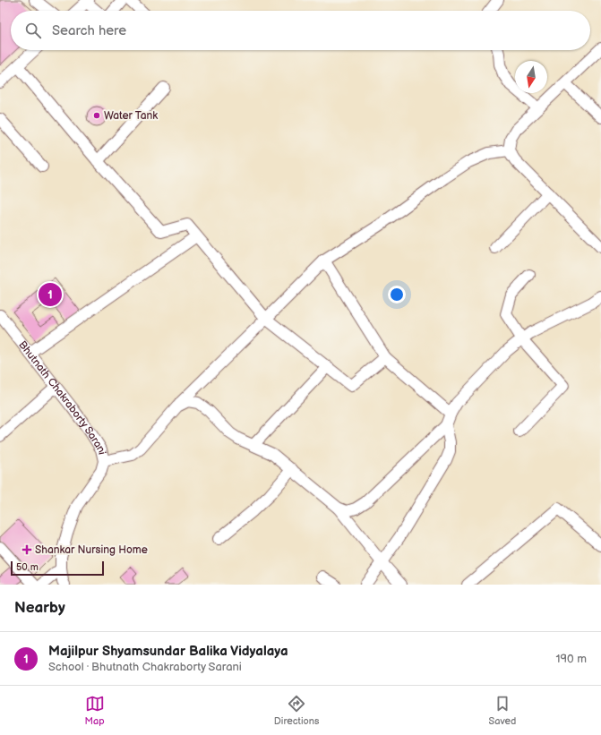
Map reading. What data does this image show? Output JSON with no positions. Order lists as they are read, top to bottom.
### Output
{
  "streets": {
    "street": ["Bhutnath Chakraborty Sarani"]
  },
  "places": {
    "other": ["Water Tank"],
    "health": ["Shankar Nursing Home"]
  },
  "scale_bar": "50 m",
  "north": "bottom",
  "page": {
    "search": "Search here",
    "pins": "1",
    "scale": "50 m",
    "heading": "Nearby",
    "list": [
      {
        "mark": "1",
        "name": "Majilpur Shyamsundar Balika Vidyalaya",
        "note": "School · Bhutnath Chakraborty Sarani",
        "value": "190 m"
      }
    ],
    "nav": ["Map", "Directions", "Saved"]
  }
}
